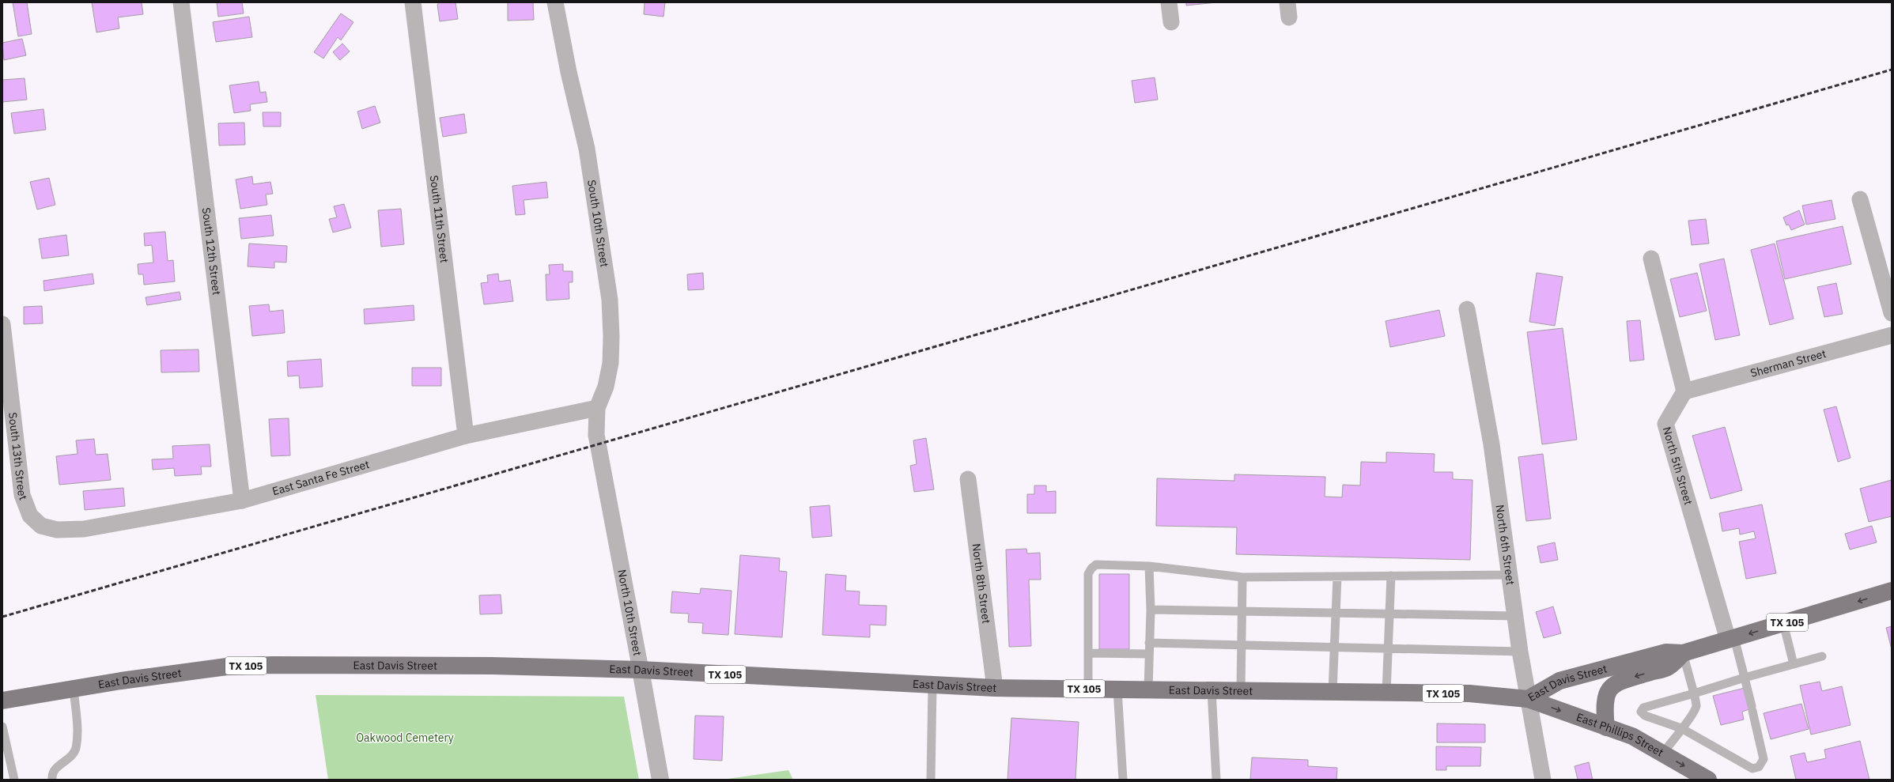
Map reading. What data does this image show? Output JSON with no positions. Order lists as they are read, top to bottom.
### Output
{
  "streets": {
    "main road": ["TX 105", "East Davis Street", "East Phillips Street"],
    "street": [
      "South 11th Street",
      "South 10th Street",
      "South 12th Street",
      "Sherman Street",
      "South 13th Street",
      "North 5th Street",
      "East Santa Fe Street",
      "North 6th Street",
      "North 8th Street",
      "North 10th Street"
    ]
  },
  "crossings": [
    ["South 11th Street", "East Santa Fe Street"],
    ["South 10th Street", "East Santa Fe Street"],
    ["South 10th Street", "North 10th Street"],
    ["South 12th Street", "East Santa Fe Street"],
    ["Sherman Street", "North 5th Street"],
    ["South 13th Street", "East Santa Fe Street"],
    ["North 5th Street", "East Davis Street"],
    ["North 6th Street", "East Davis Street"],
    ["North 6th Street", "East Phillips Street"],
    ["North 8th Street", "East Davis Street"],
    ["North 10th Street", "East Davis Street"],
    ["East Davis Street", "East Phillips Street"]
  ],
  "one_way": ["East Phillips Street"],
  "parks": ["Oakwood Cemetery"]
}
